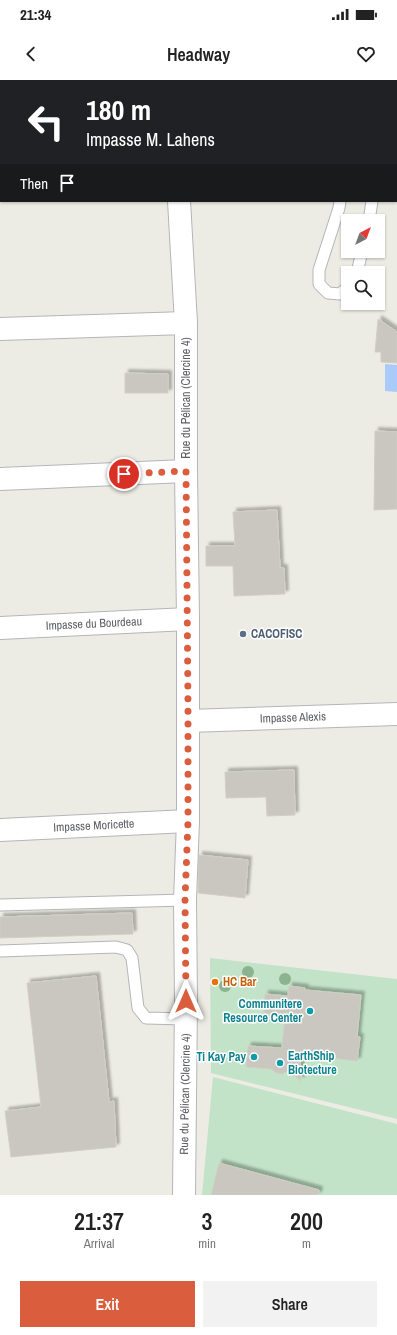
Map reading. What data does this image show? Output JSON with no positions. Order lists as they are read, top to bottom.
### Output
{
  "streets": {
    "street": [
      "Rue du Pélican (Clercine 4)",
      "Impasse du Bourdeau",
      "Impasse Alexis",
      "Impasse Moricette"
    ]
  },
  "crossings": [
    ["Rue du Pélican (Clercine 4)", "Impasse du Bourdeau"],
    ["Rue du Pélican (Clercine 4)", "Impasse Alexis"],
    ["Rue du Pélican (Clercine 4)", "Impasse Moricette"]
  ],
  "places": [
    "CACOFISC",
    "HC Bar",
    "Communitere Resource Center",
    "Ti Kay Pay",
    "EarthShip Biotecture"
  ],
  "north": "top right",
  "page": {
    "status": "21:34",
    "header": "Headway",
    "turn": ["180 m", "Impasse M. Lahens"],
    "then": "Then",
    "eta": [
      "21:37",
      "Arrival",
      "3",
      "min",
      "200",
      "m"
    ],
    "buttons": ["Exit", "Share"]
  }
}
